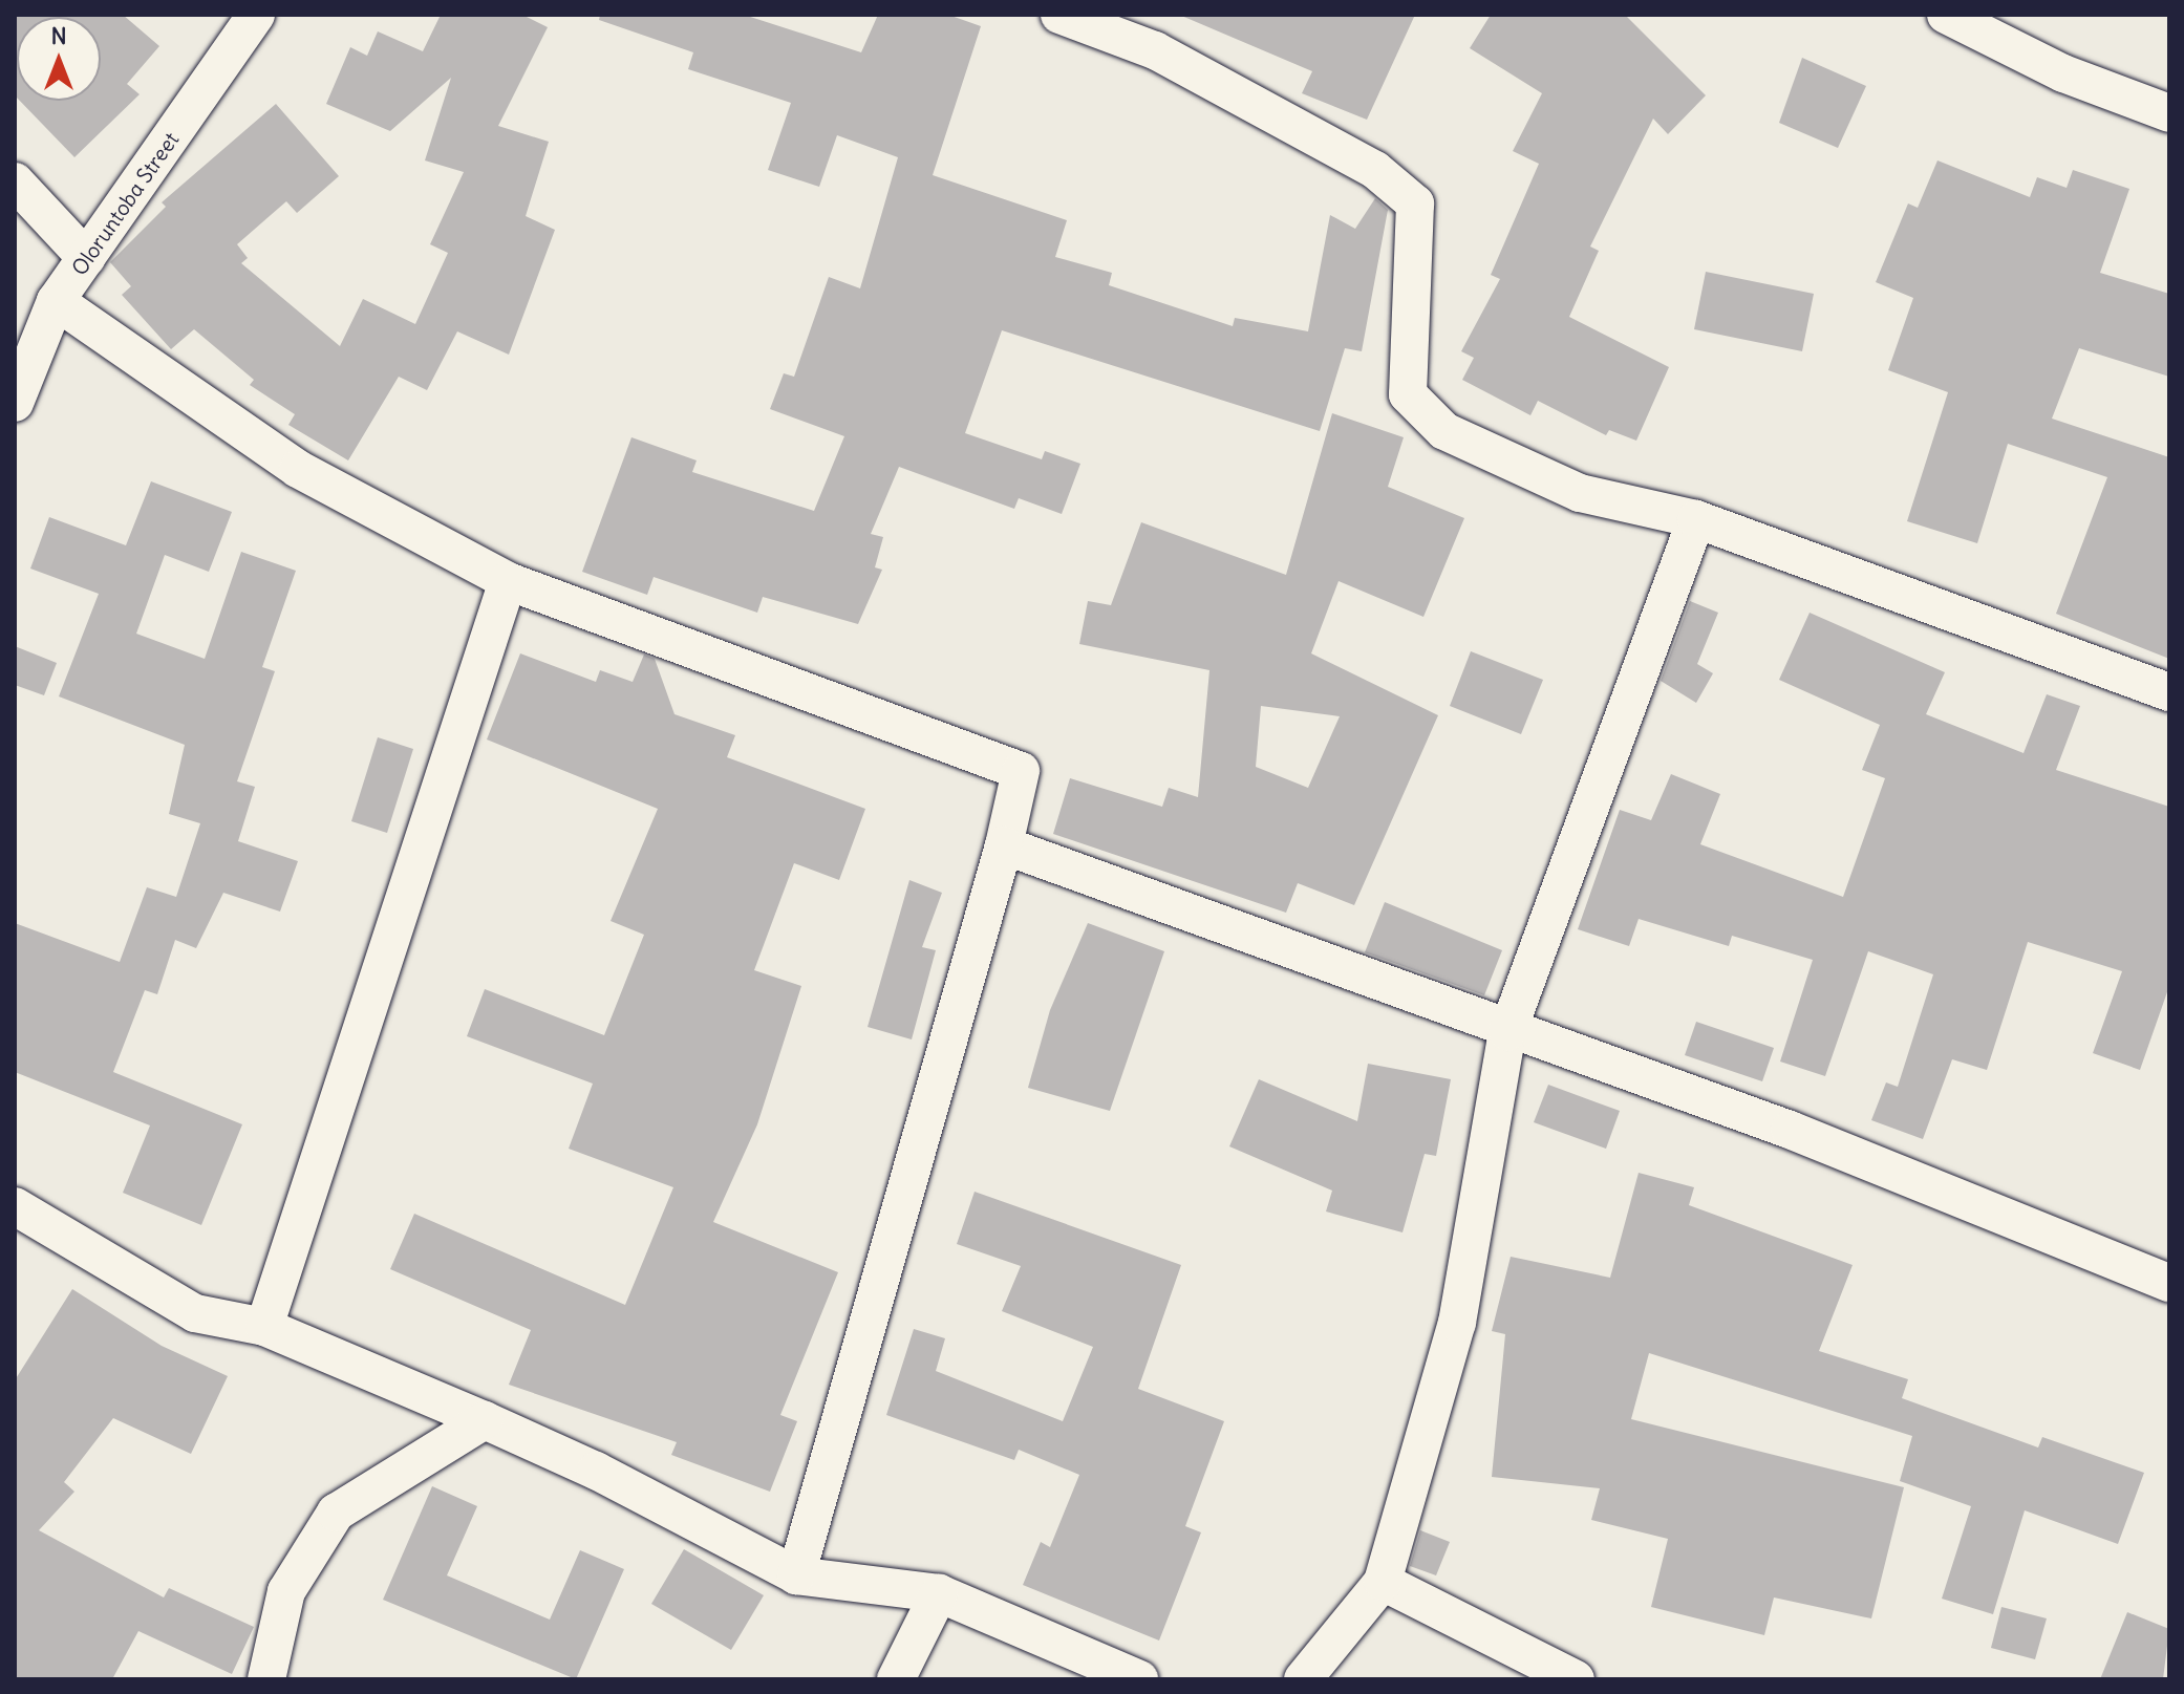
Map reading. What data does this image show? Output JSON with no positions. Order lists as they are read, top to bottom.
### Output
{
  "streets": {
    "street": ["Oloruntoba Street"]
  },
  "north": "top"
}
